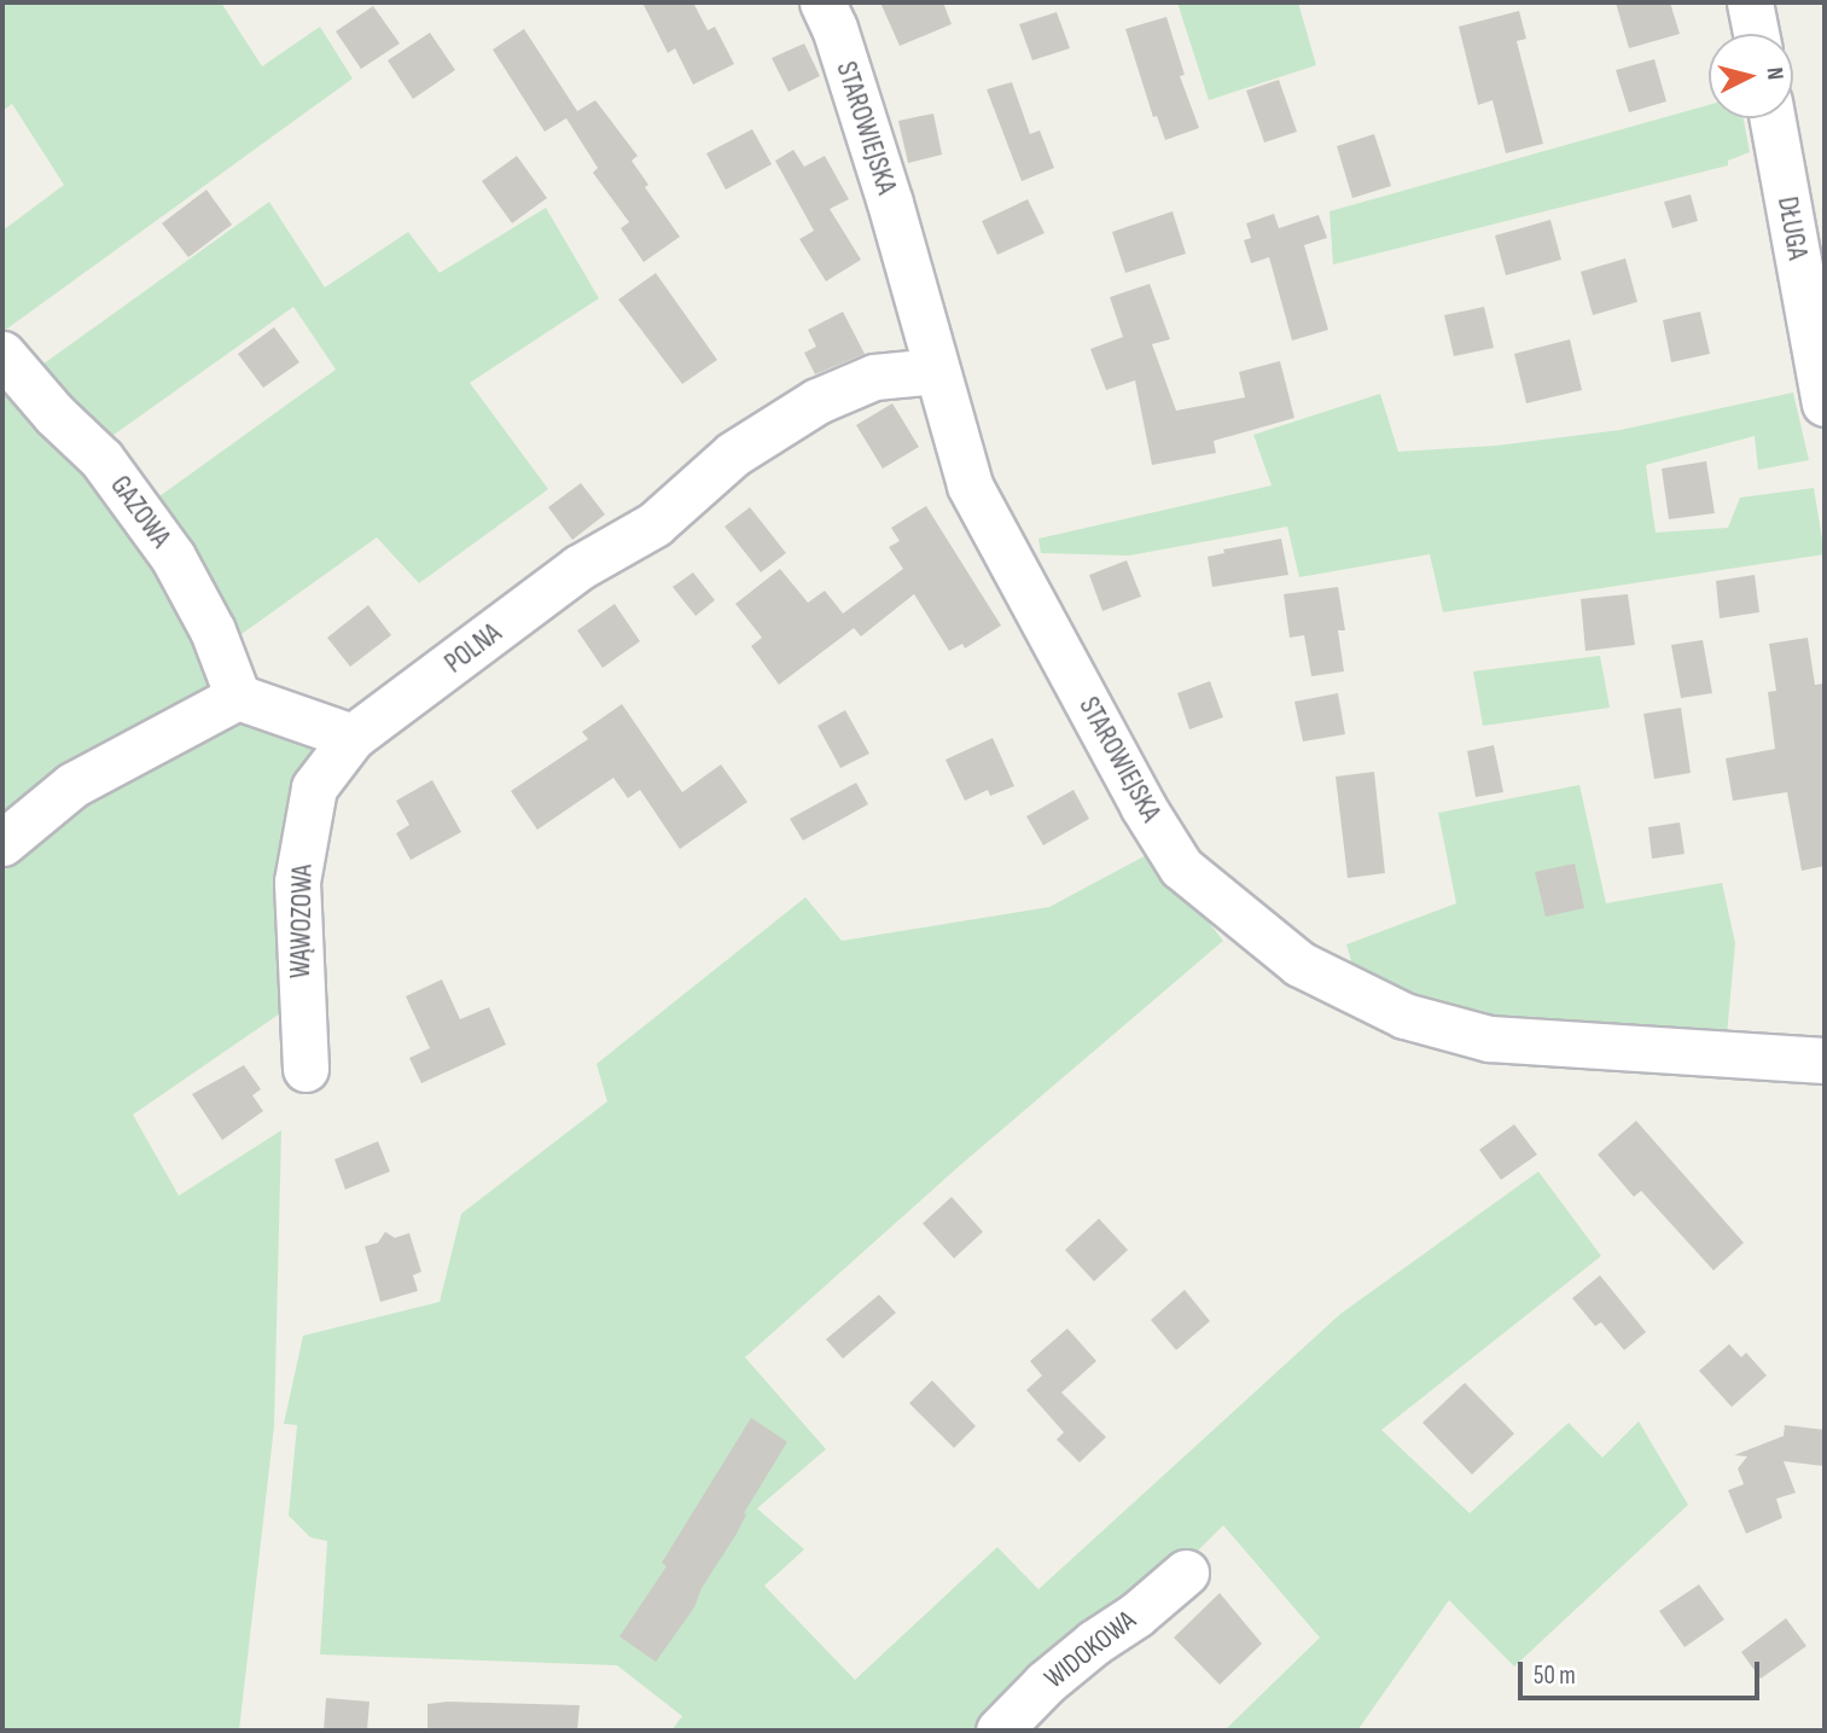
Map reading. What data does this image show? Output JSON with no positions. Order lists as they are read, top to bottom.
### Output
{
  "streets": {
    "street": [
      "STAROWIEJSKA",
      "DŁUGA",
      "GAZOWA",
      "POLNA",
      "WĄWOZOWA",
      "WIDOKOWA"
    ]
  },
  "crossings": [
    ["STAROWIEJSKA", "POLNA"],
    ["POLNA", "WĄWOZOWA"]
  ],
  "scale_bar": "50 m",
  "north": "right"
}
